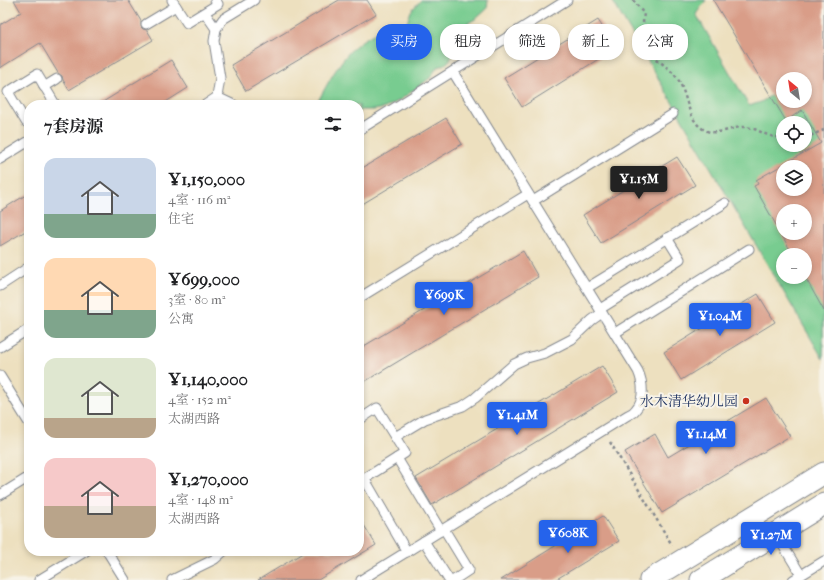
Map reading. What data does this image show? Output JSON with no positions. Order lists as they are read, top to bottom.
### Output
{
  "places": ["水木清华幼儿园"],
  "north": "top left",
  "page": {
    "chip": [
      "买房",
      "租房",
      "筛选",
      "新上",
      "公寓"
    ],
    "map_buttons": ["+", "−"],
    "heading": "7套房源",
    "list": [
      {
        "name": "¥1,150,000",
        "note": "4室 · 116 m² · 住宅"
      },
      {
        "name": "¥699,000",
        "note": "3室 · 80 m² · 公寓"
      },
      {
        "name": "¥1,140,000",
        "note": "4室 · 152 m² · 太湖西路"
      },
      {
        "name": "¥1,270,000",
        "note": "4室 · 148 m² · 太湖西路"
      }
    ],
    "price": [
      "¥1.15M",
      "¥699K",
      "¥1.04M",
      "¥1.41M",
      "¥1.14M",
      "¥608K",
      "¥1.27M"
    ]
  }
}
